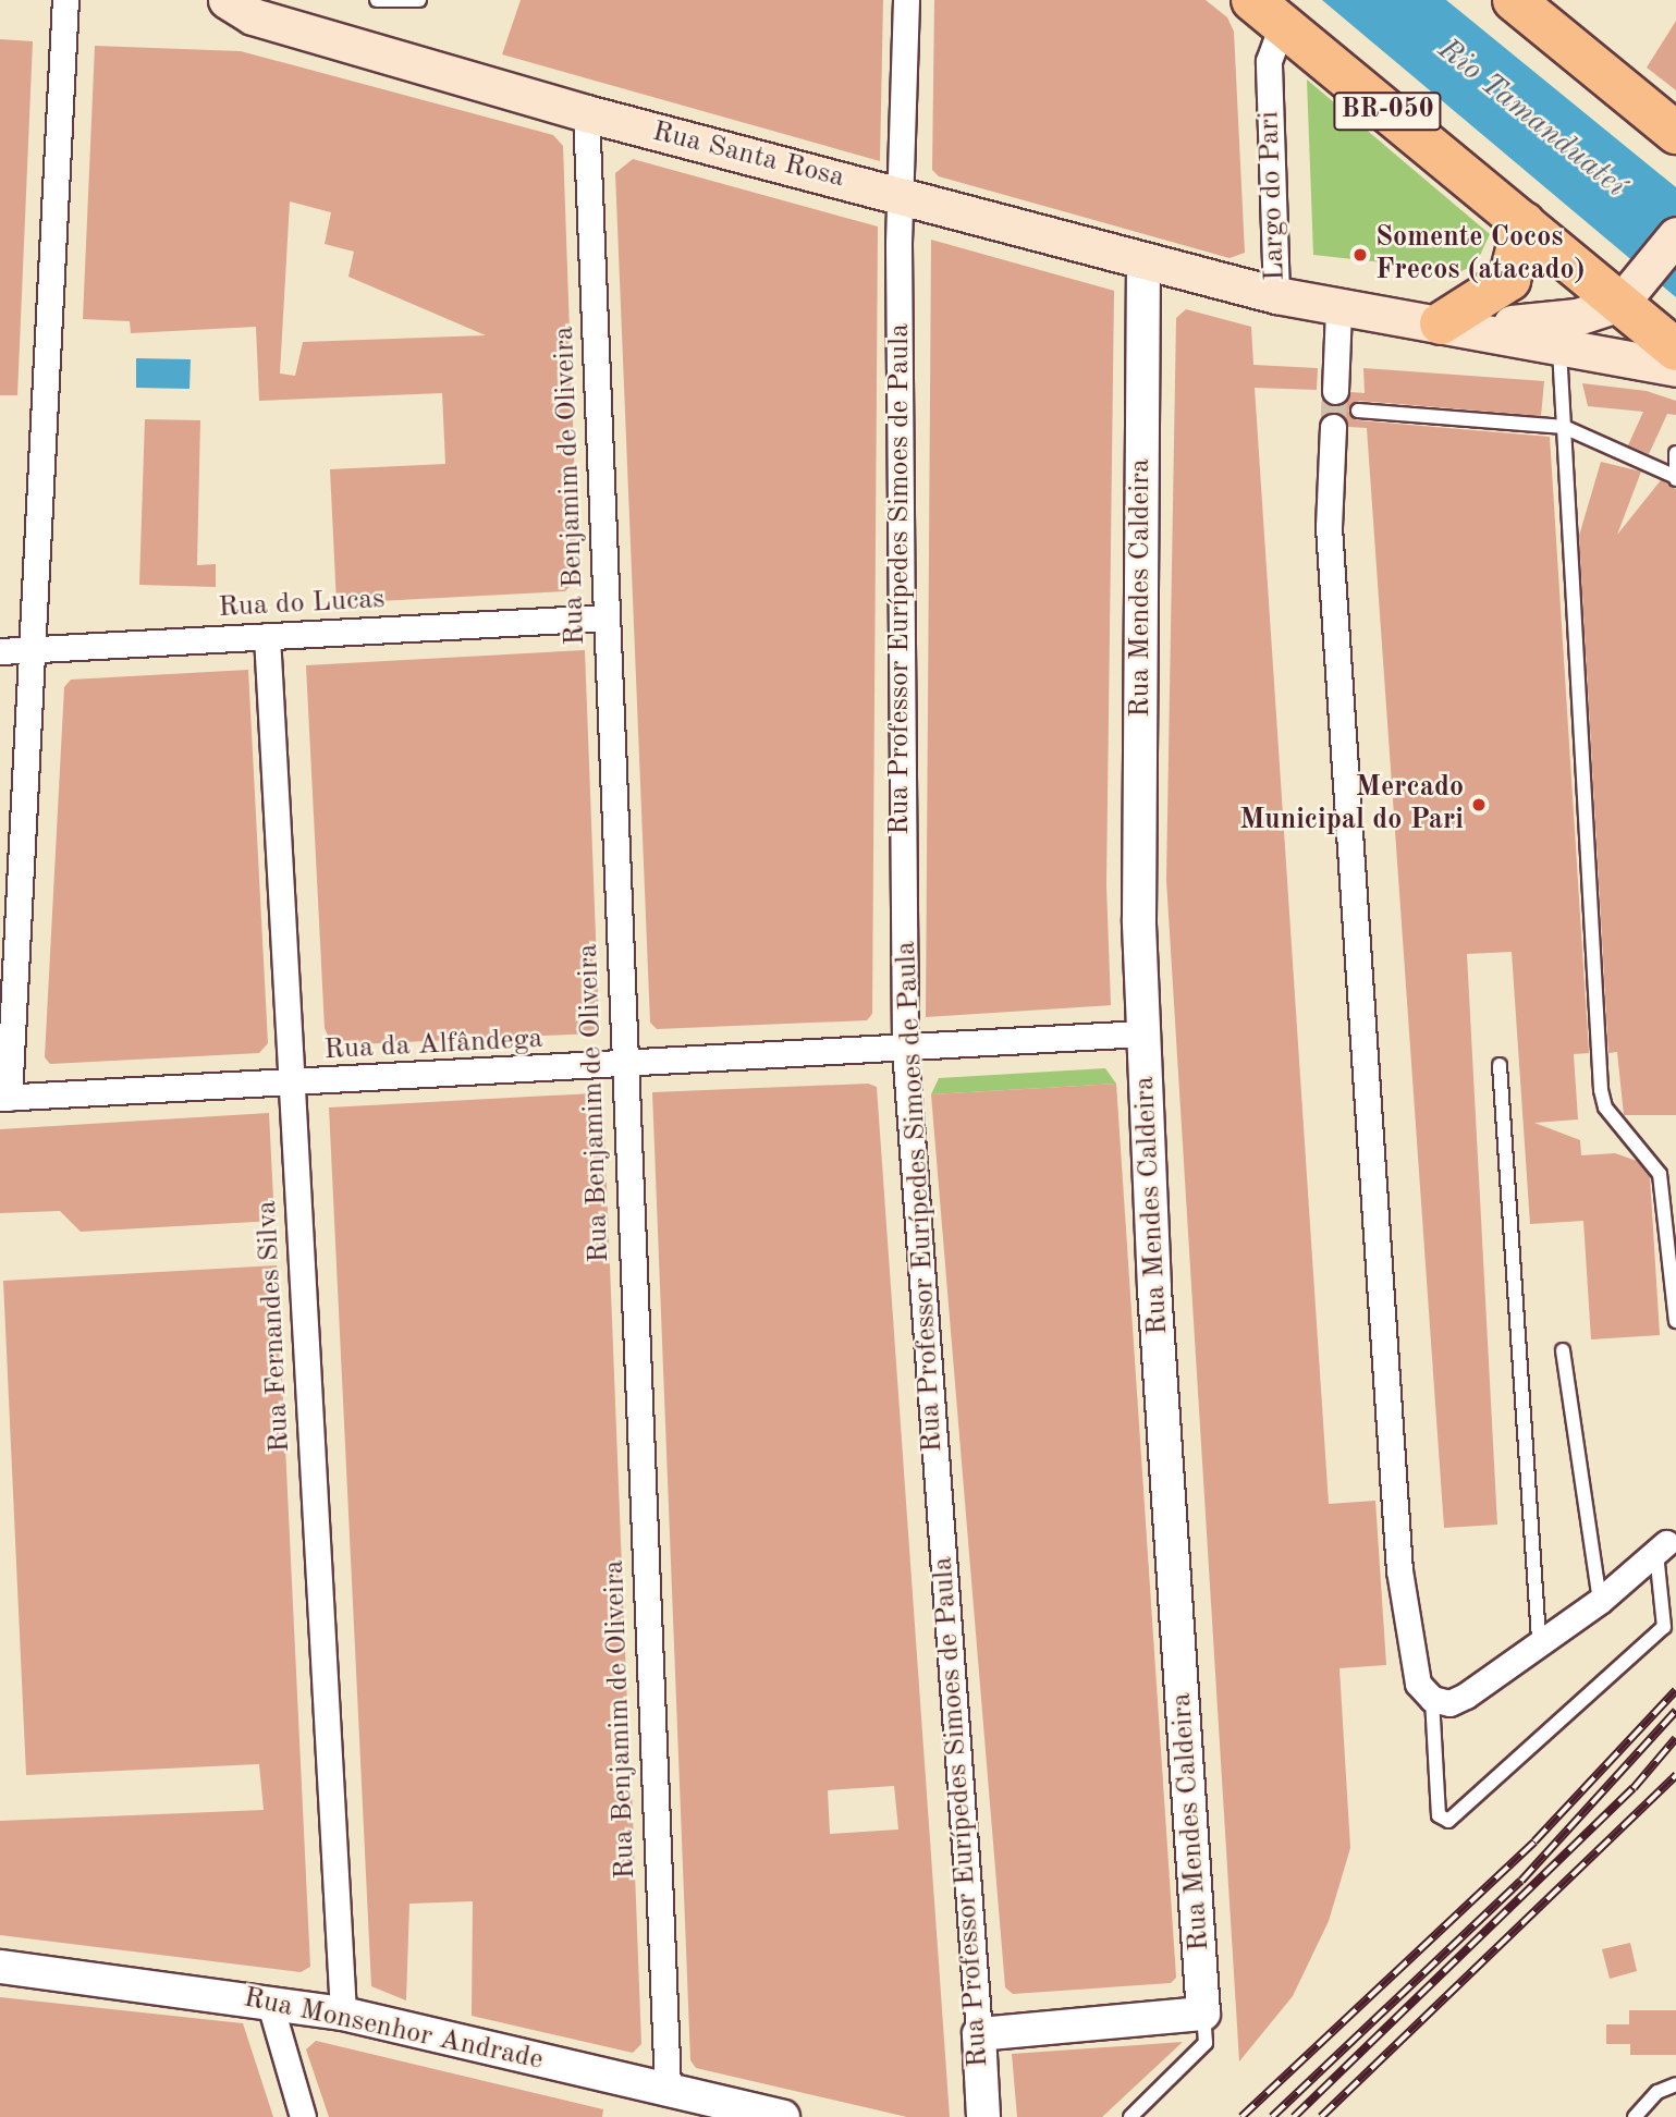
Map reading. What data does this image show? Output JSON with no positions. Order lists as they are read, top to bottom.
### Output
{
  "streets": {
    "highway": ["BR-050"],
    "main road": ["Rua Santa Rosa", "Largo do Pari"],
    "street": [
      "Rua Benjamim de Oliveira",
      "Rua Professor Eurípedes Simoes de Paula",
      "Rua Mendes Caldeira",
      "Rua do Lucas",
      "Rua da Alfândega",
      "Rua Fernandes Silva",
      "Rua Monsenhor Andrade"
    ]
  },
  "crossings": [
    ["BR-050", "Largo do Pari"],
    ["Rua Santa Rosa", "Largo do Pari"],
    ["Rua Santa Rosa", "Rua Benjamim de Oliveira"],
    ["Rua Santa Rosa", "Rua Professor Eurípedes Simoes de Paula"],
    ["Rua Santa Rosa", "Rua Mendes Caldeira"],
    ["Rua Benjamim de Oliveira", "Rua do Lucas"],
    ["Rua Benjamim de Oliveira", "Rua da Alfândega"],
    ["Rua Benjamim de Oliveira", "Rua Monsenhor Andrade"],
    ["Rua Professor Eurípedes Simoes de Paula", "Rua da Alfândega"],
    ["Rua Mendes Caldeira", "Rua da Alfândega"],
    ["Rua do Lucas", "Rua Fernandes Silva"],
    ["Rua da Alfândega", "Rua Fernandes Silva"],
    ["Rua Fernandes Silva", "Rua Monsenhor Andrade"]
  ],
  "water": ["Rio Tamanduateí"],
  "places": ["Somente Cocos Frecos (atacado)", "Mercado Municipal do Pari"]
}
